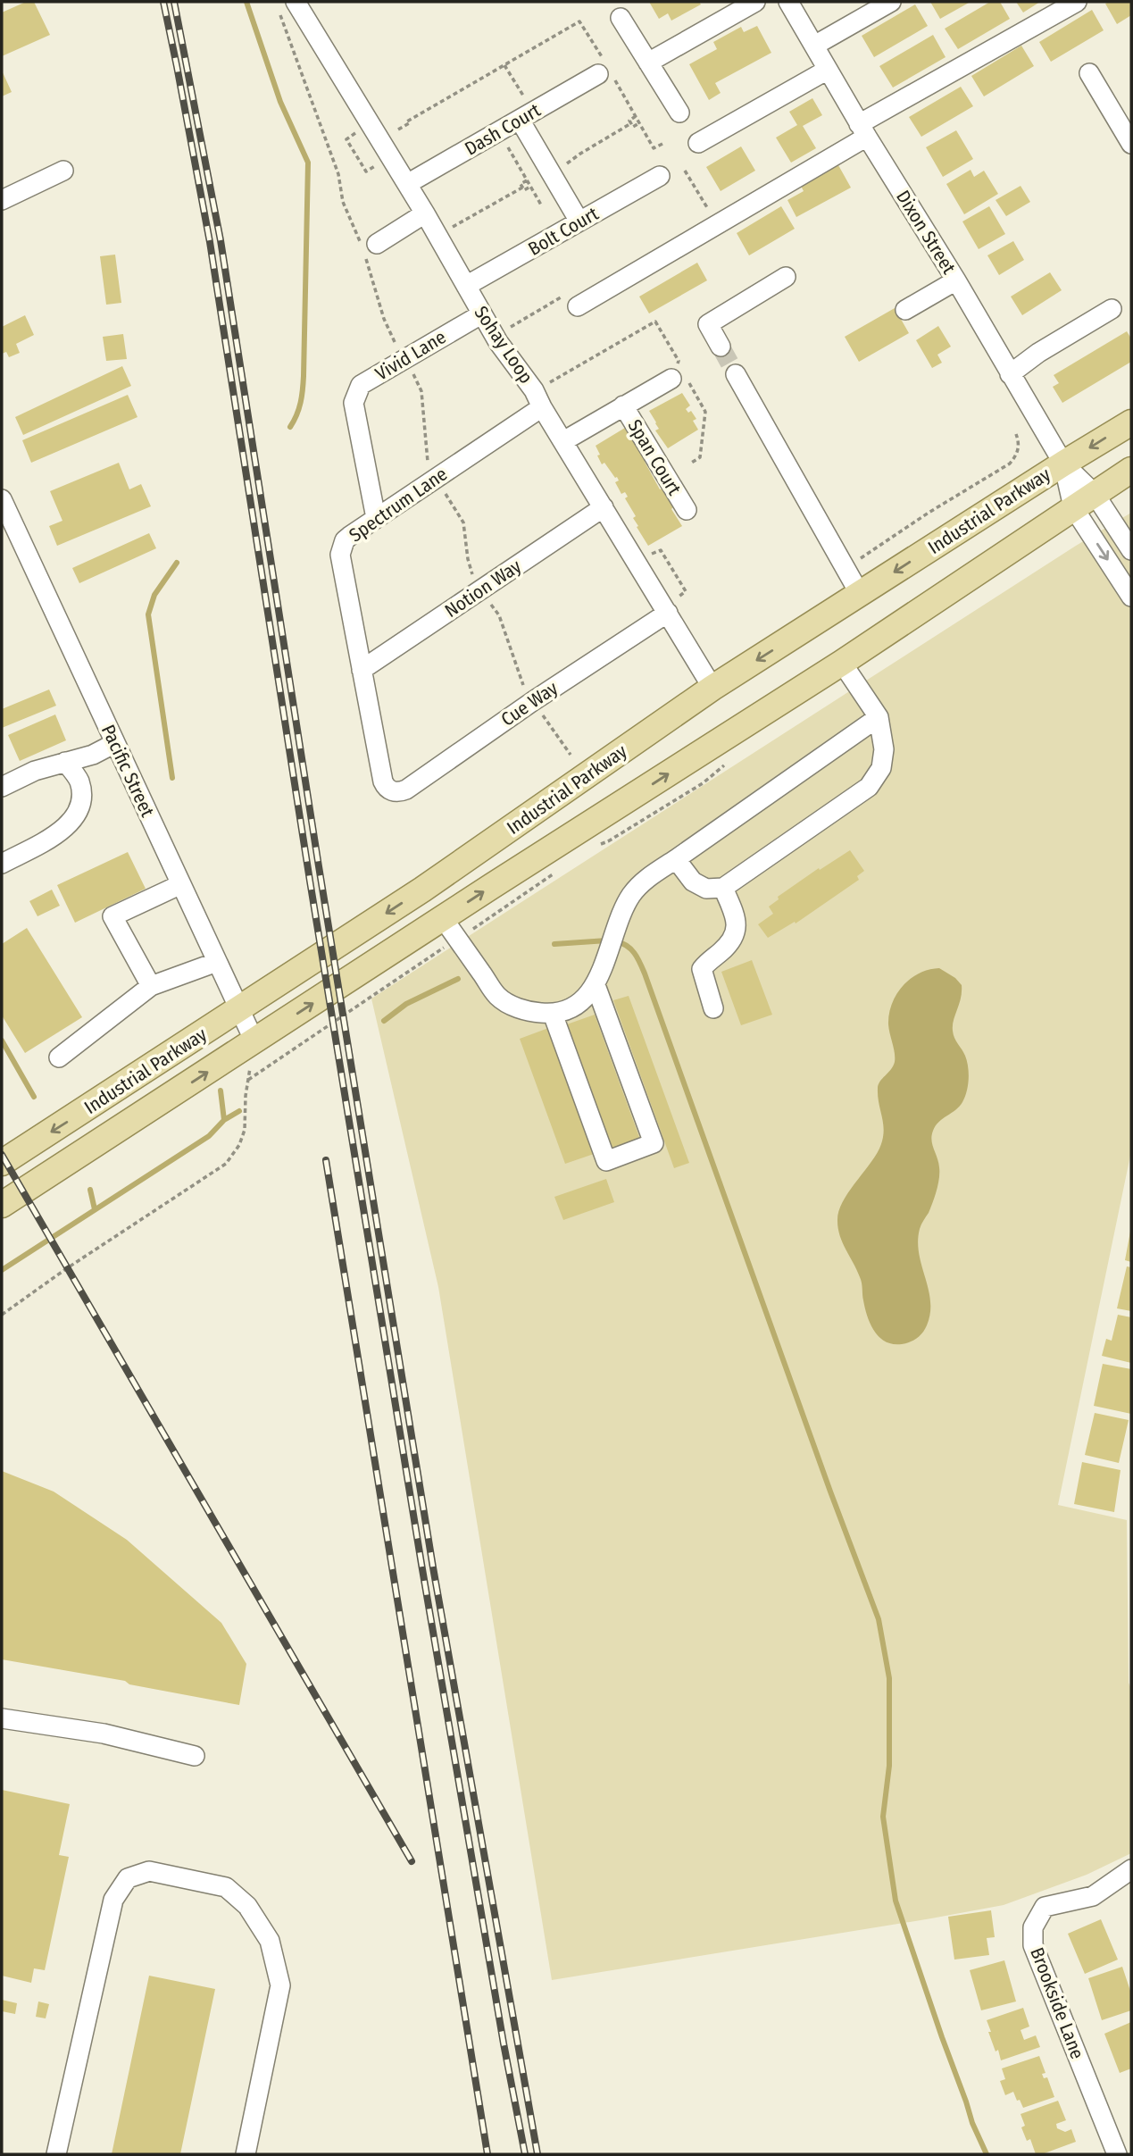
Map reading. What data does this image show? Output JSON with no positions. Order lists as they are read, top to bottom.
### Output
{
  "streets": {
    "main road": ["Industrial Parkway"],
    "street": [
      "Dash Court",
      "Bolt Court",
      "Dixon Street",
      "Sohay Loop",
      "Vivid Lane",
      "Span Court",
      "Spectrum Lane",
      "Notion Way",
      "Cue Way",
      "Pacific Street",
      "Brookside Lane"
    ]
  },
  "crossings": [
    ["Dash Court", "Sohay Loop"],
    ["Bolt Court", "Sohay Loop"],
    ["Dixon Street", "Industrial Parkway"],
    ["Sohay Loop", "Vivid Lane"],
    ["Sohay Loop", "Span Court"],
    ["Sohay Loop", "Spectrum Lane"],
    ["Sohay Loop", "Industrial Parkway"],
    ["Sohay Loop", "Notion Way"],
    ["Sohay Loop", "Cue Way"],
    ["Vivid Lane", "Spectrum Lane"],
    ["Spectrum Lane", "Notion Way"],
    ["Spectrum Lane", "Cue Way"],
    ["Industrial Parkway", "Pacific Street"]
  ]
}
